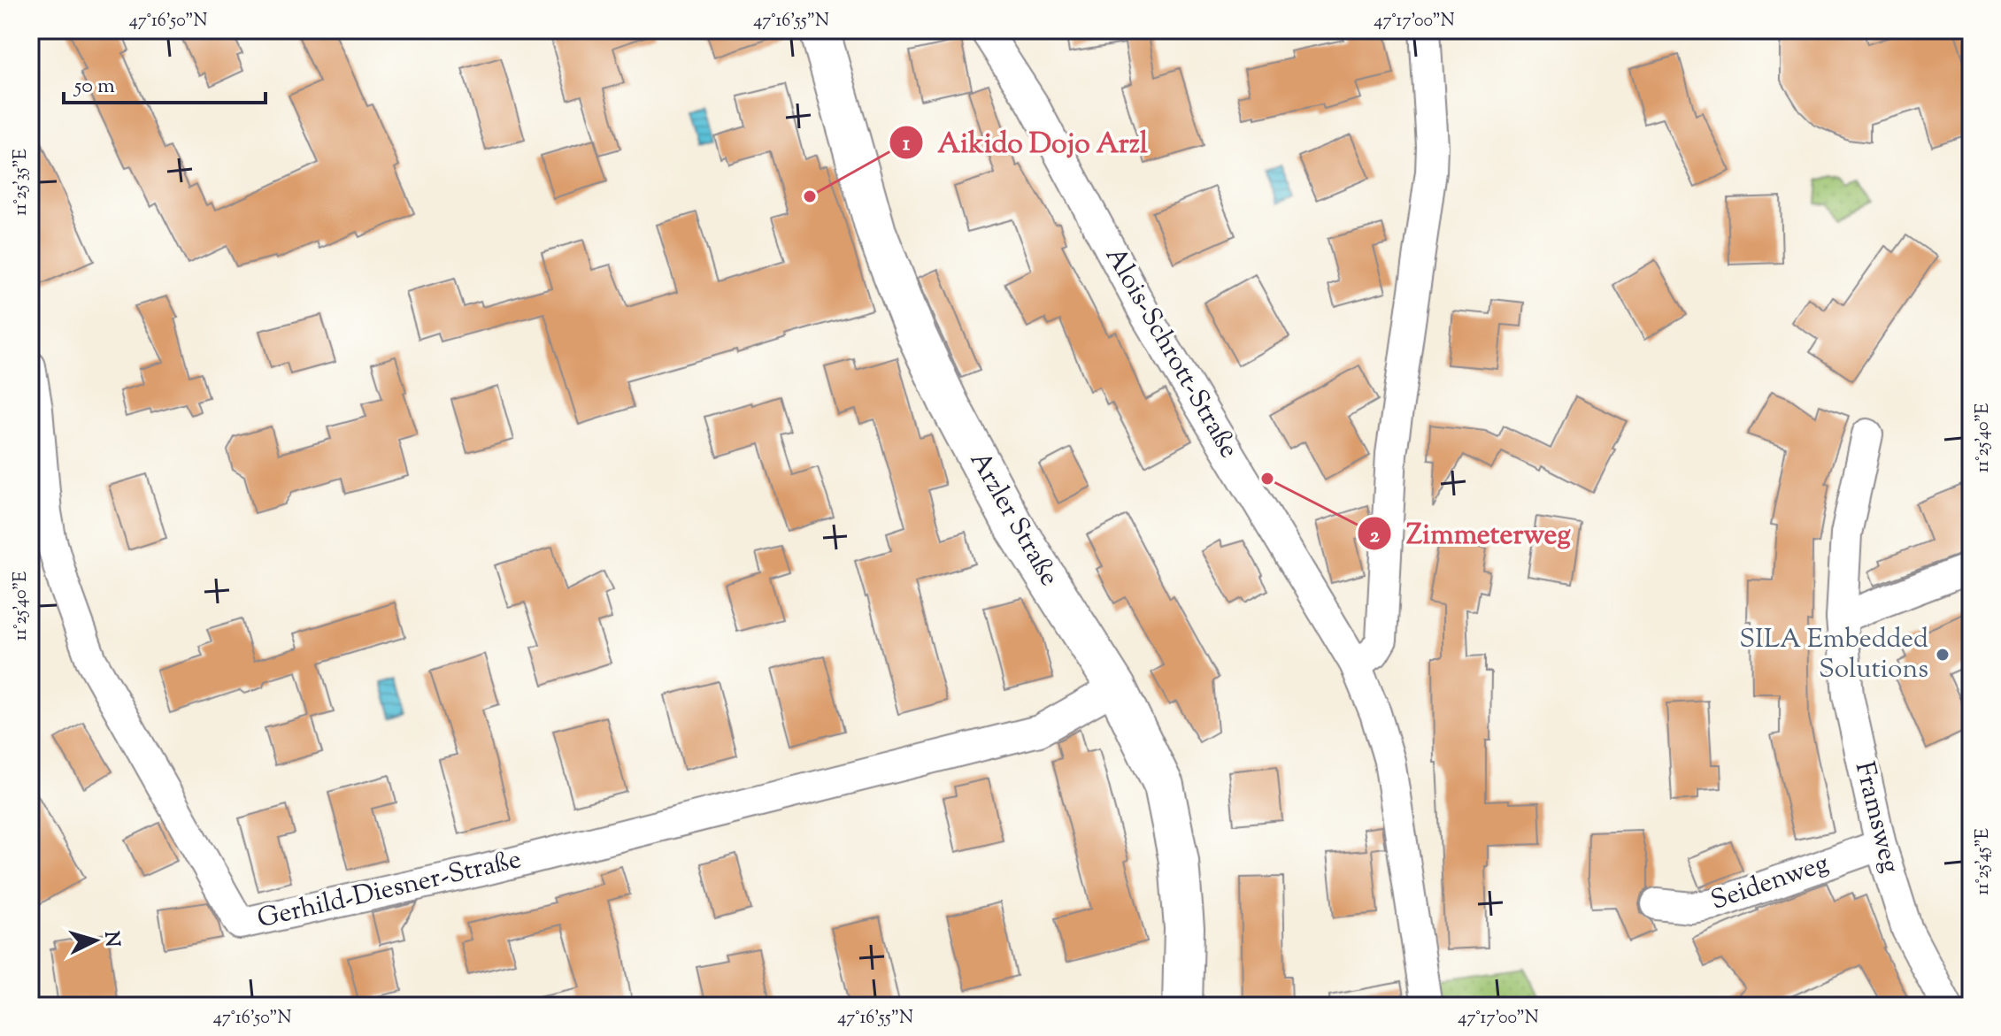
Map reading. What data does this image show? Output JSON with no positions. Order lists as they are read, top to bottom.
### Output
{
  "streets": {
    "main road": ["Arzler Straße"],
    "street": [
      "Alois-Schrott-Straße",
      "Framsweg",
      "Seidenweg",
      "Gerhild-Diesner-Straße"
    ]
  },
  "crossings": [
    ["Arzler Straße", "Gerhild-Diesner-Straße"],
    ["Framsweg", "Seidenweg"]
  ],
  "places": ["Aikido Dojo Arzl", "Zimmeterweg", "SILA Embedded Solutions"],
  "scale_bar": "50 m",
  "north": "right",
  "coordinates": [
    "47°16'50\"N",
    "47°16'55\"N",
    "47°17'00\"N",
    "11°25'35\"E",
    "11°25'40\"E",
    "11°25'45\"E"
  ]
}
